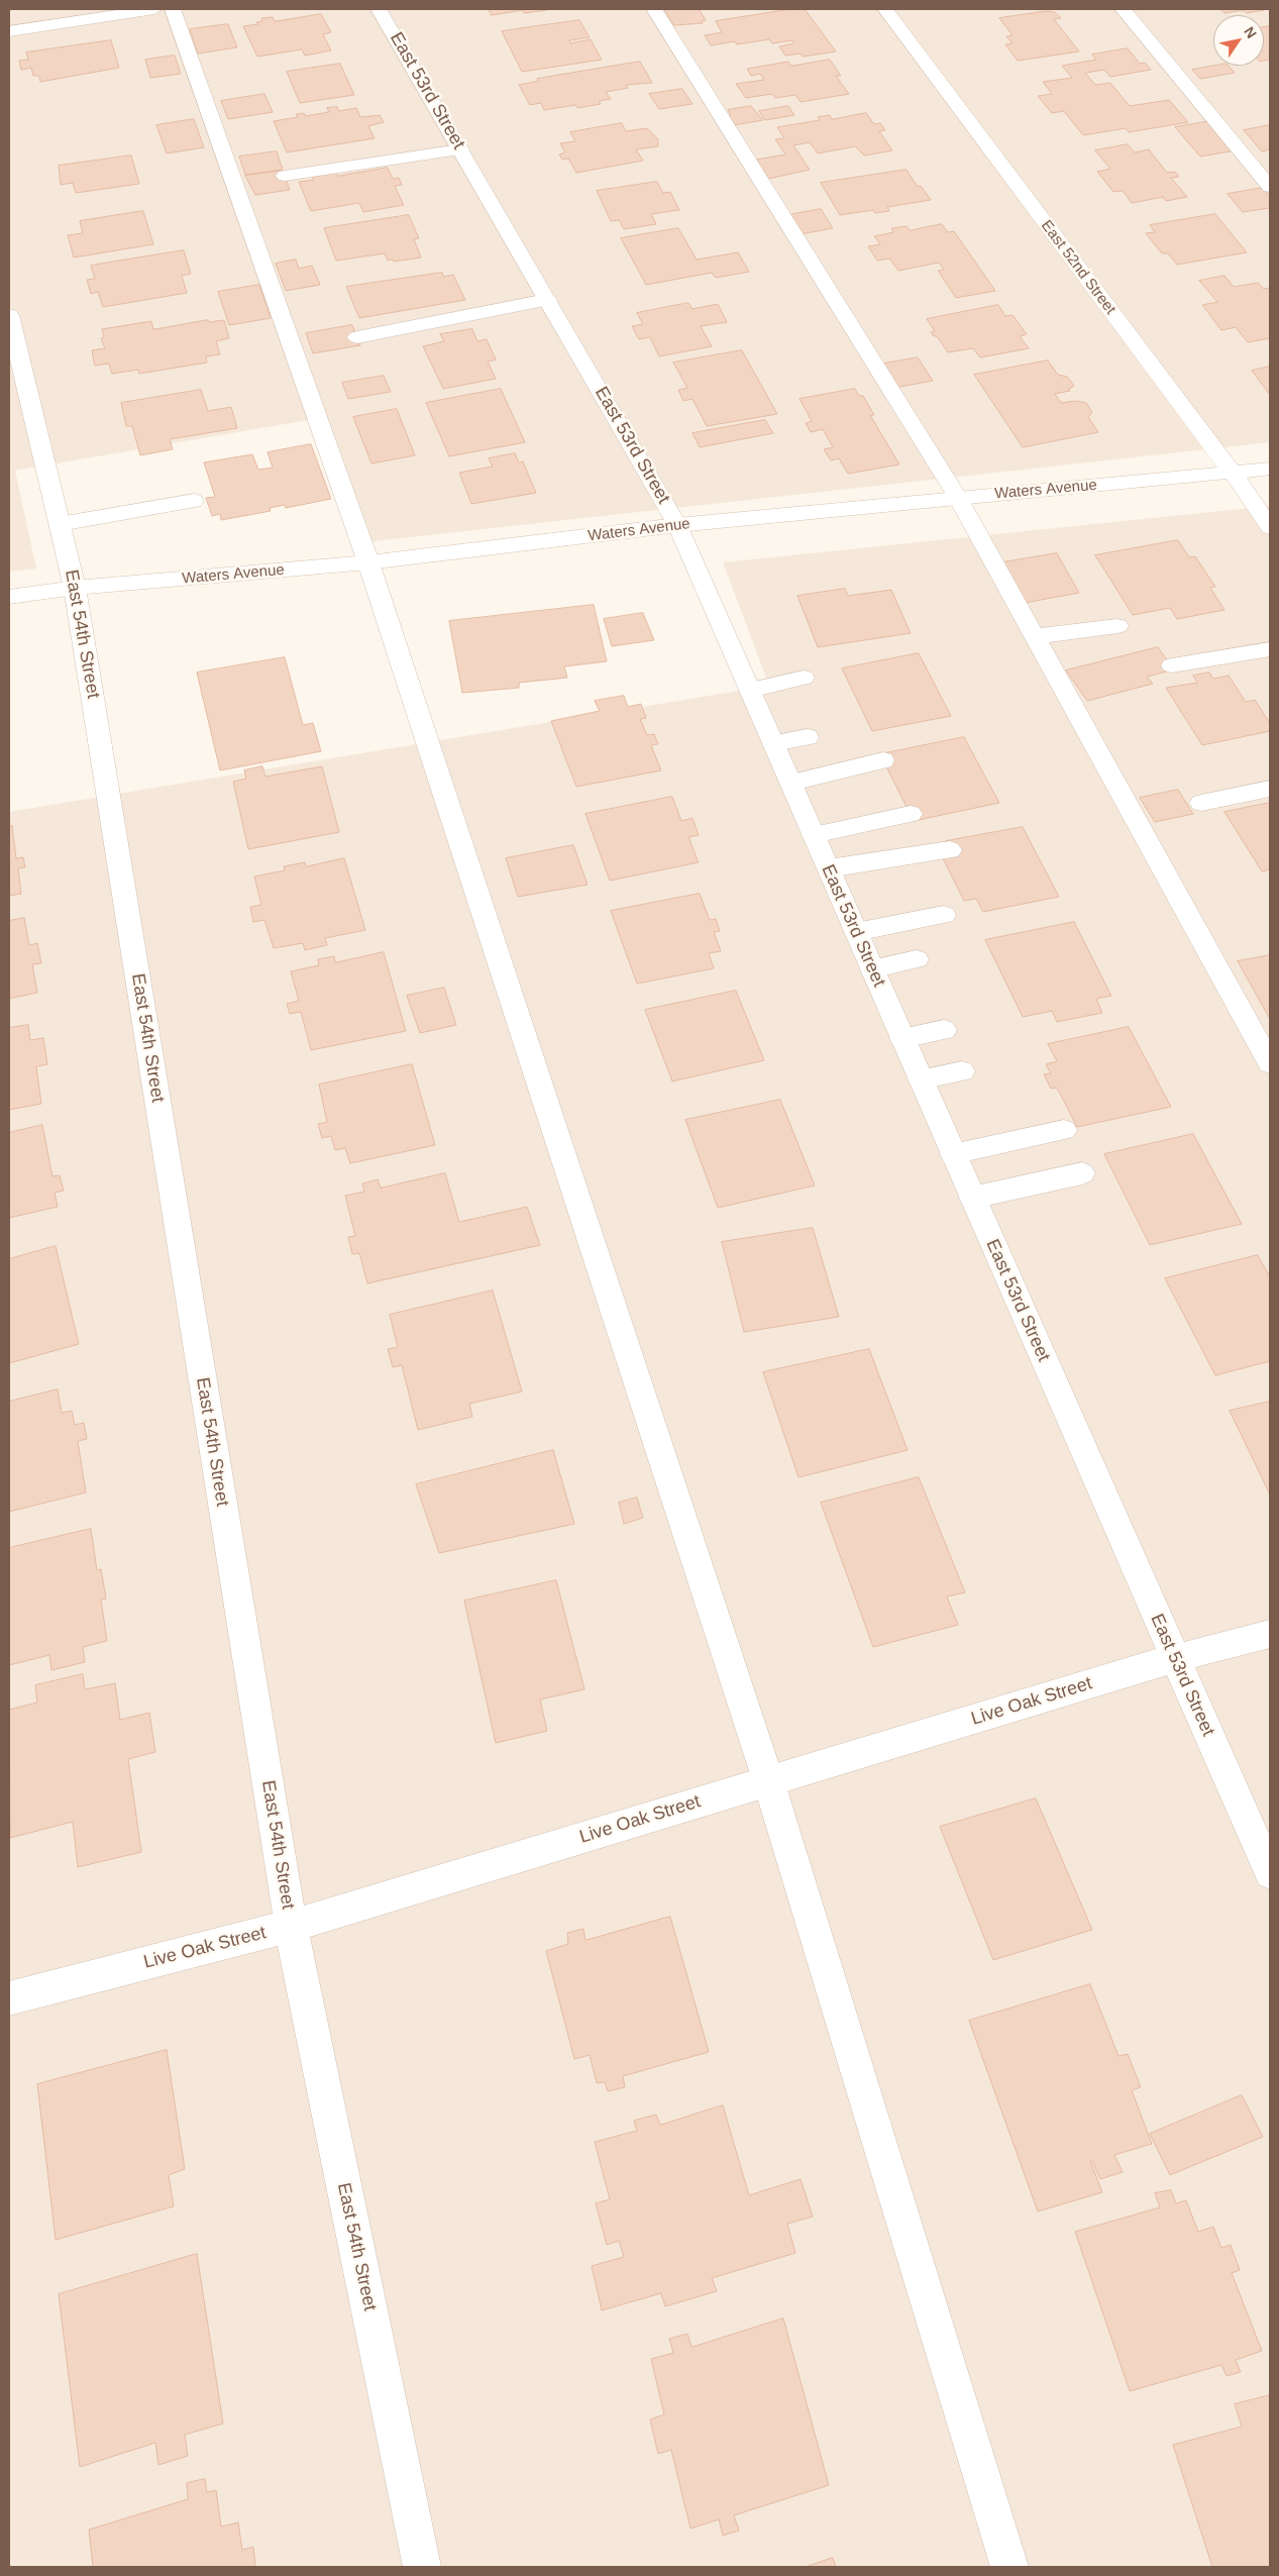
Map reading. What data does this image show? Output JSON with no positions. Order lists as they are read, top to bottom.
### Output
{
  "streets": {
    "street": [
      "East 53rd Street",
      "East 52nd Street",
      "Waters Avenue",
      "East 54th Street",
      "Live Oak Street"
    ]
  },
  "crossings": [
    ["East 53rd Street", "Waters Avenue"],
    ["East 53rd Street", "Live Oak Street"],
    ["East 52nd Street", "Waters Avenue"],
    ["Waters Avenue", "East 54th Street"],
    ["East 54th Street", "Live Oak Street"]
  ],
  "north": "top right"
}
